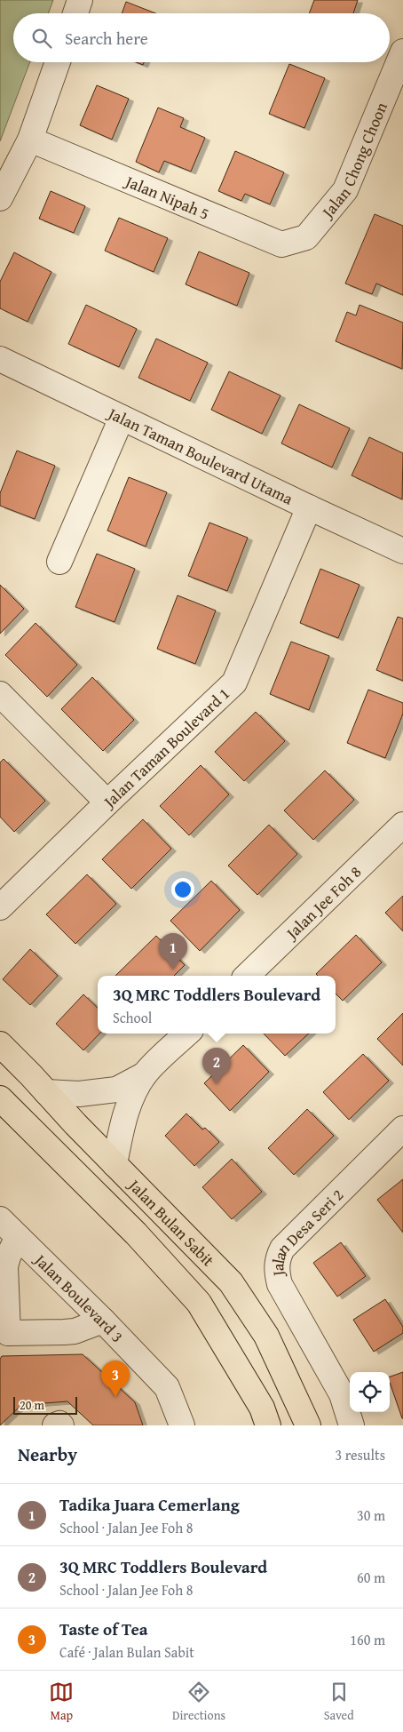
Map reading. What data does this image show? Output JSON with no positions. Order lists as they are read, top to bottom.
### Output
{
  "streets": {
    "main road": ["Jalan Bulan Sabit"],
    "street": [
      "Jalan Chong Choon",
      "Jalan Nipah 5",
      "Jalan Taman Boulevard Utama",
      "Jalan Taman Boulevard 1",
      "Jalan Jee Foh 8",
      "Jalan Desa Seri 2",
      "Jalan Boulevard 3"
    ]
  },
  "crossings": [
    ["Jalan Chong Choon", "Jalan Nipah 5"],
    ["Jalan Taman Boulevard Utama", "Jalan Taman Boulevard 1"]
  ],
  "scale_bar": "20 m",
  "page": {
    "search": "Search here",
    "pins": ["1", "2", "3"],
    "popup": ["3Q MRC Toddlers Boulevard", "School"],
    "scale": "20 m",
    "heading": ["Nearby", "3 results"],
    "list": [
      {
        "mark": "1",
        "name": "Tadika Juara Cemerlang",
        "note": "School · Jalan Jee Foh 8",
        "value": "30 m"
      },
      {
        "mark": "2",
        "name": "3Q MRC Toddlers Boulevard",
        "note": "School · Jalan Jee Foh 8",
        "value": "60 m"
      },
      {
        "mark": "3",
        "name": "Taste of Tea",
        "note": "Café · Jalan Bulan Sabit",
        "value": "160 m"
      }
    ],
    "nav": ["Map", "Directions", "Saved"]
  }
}
